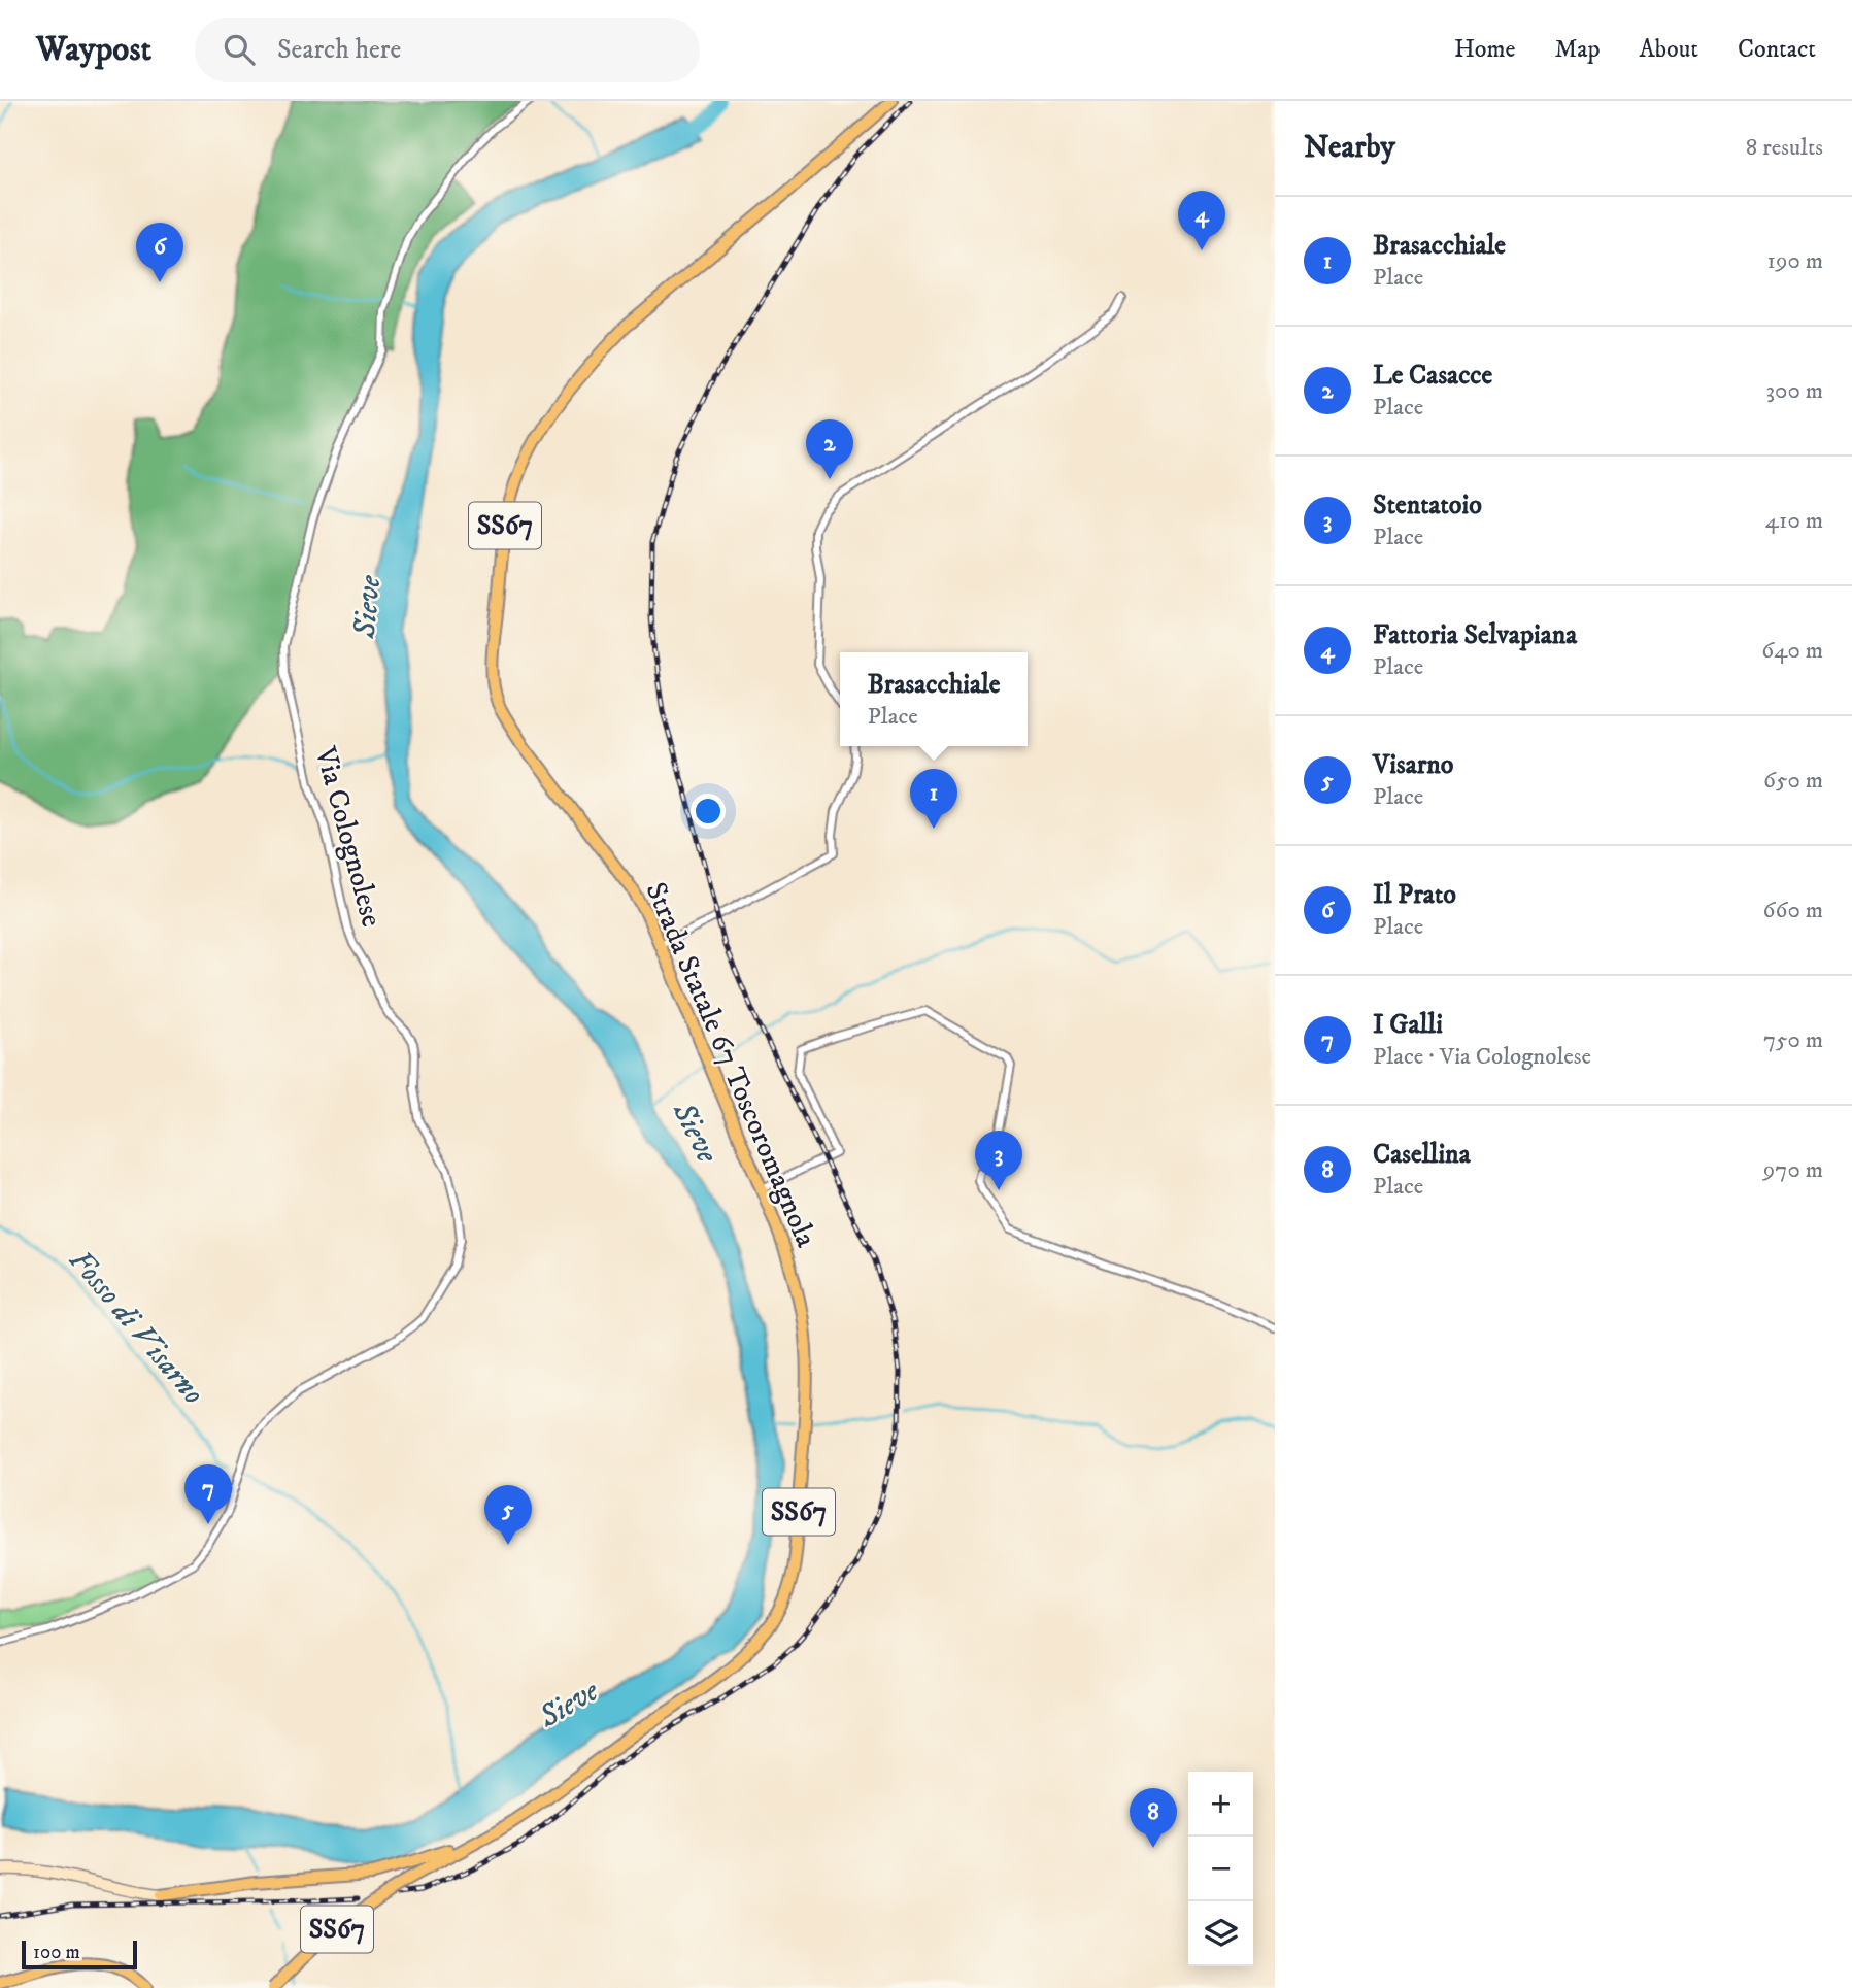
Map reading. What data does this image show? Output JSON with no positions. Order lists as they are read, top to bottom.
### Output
{
  "streets": {
    "main road": ["SS67", "Strada Statale 67 Toscoromagnola"],
    "street": ["Via Colognolese"]
  },
  "water": ["Sieve", "Fosso di Visarno"],
  "scale_bar": "100 m",
  "page": {
    "header": "Waypost",
    "search": "Search here",
    "nav": [
      "Home",
      "Map",
      "About",
      "Contact"
    ],
    "heading": ["Nearby", "8 results"],
    "pins": [
      "4",
      "6",
      "2",
      "1",
      "3",
      "7",
      "5",
      "8"
    ],
    "list": [
      {
        "mark": "1",
        "name": "Brasacchiale",
        "note": "Place",
        "value": "190 m"
      },
      {
        "mark": "2",
        "name": "Le Casacce",
        "note": "Place",
        "value": "300 m"
      },
      {
        "mark": "3",
        "name": "Stentatoio",
        "note": "Place",
        "value": "410 m"
      },
      {
        "mark": "4",
        "name": "Fattoria Selvapiana",
        "note": "Place",
        "value": "640 m"
      },
      {
        "mark": "5",
        "name": "Visarno",
        "note": "Place",
        "value": "650 m"
      },
      {
        "mark": "6",
        "name": "Il Prato",
        "note": "Place",
        "value": "660 m"
      },
      {
        "mark": "7",
        "name": "I Galli",
        "note": "Place · Via Colognolese",
        "value": "750 m"
      },
      {
        "mark": "8",
        "name": "Casellina",
        "note": "Place",
        "value": "970 m"
      }
    ],
    "popup": ["Brasacchiale", "Place"],
    "map_buttons": ["+", "−"],
    "scale": "100 m"
  }
}
